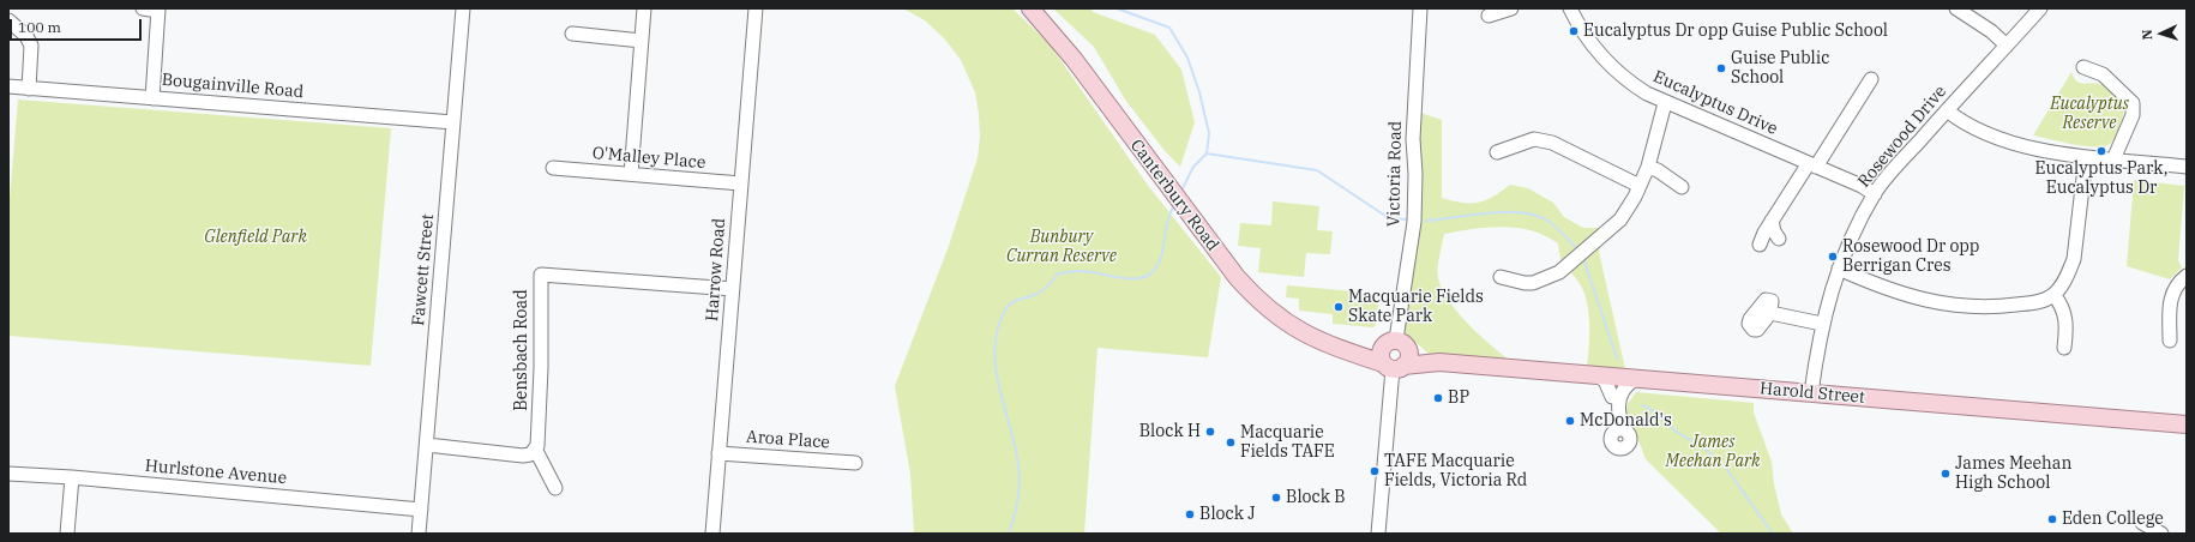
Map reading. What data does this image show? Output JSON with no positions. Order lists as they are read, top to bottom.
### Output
{
  "streets": {
    "main road": ["Canterbury Road", "Harold Street"],
    "street": [
      "Bougainville Road",
      "Eucalyptus Drive",
      "Rosewood Drive",
      "O'Malley Place",
      "Victoria Road",
      "Fawcett Street",
      "Harrow Road",
      "Bensbach Road",
      "Aroa Place",
      "Hurlstone Avenue"
    ]
  },
  "crossings": [
    ["Bougainville Road", "Fawcett Street"],
    ["Eucalyptus Drive", "Rosewood Drive"],
    ["Rosewood Drive", "Harold Street"],
    ["O'Malley Place", "Harrow Road"],
    ["Victoria Road", "Canterbury Road"],
    ["Victoria Road", "Harold Street"],
    ["Canterbury Road", "Harold Street"],
    ["Fawcett Street", "Hurlstone Avenue"],
    ["Harrow Road", "Bensbach Road"],
    ["Harrow Road", "Aroa Place"]
  ],
  "parks": [
    "Eucalyptus Reserve",
    "Glenfield Park",
    "Bunbury Curran Reserve",
    "James Meehan Park"
  ],
  "places": [
    "Eucalyptus Dr opp Guise Public School",
    "Guise Public School",
    "Eucalyptus Park, Eucalyptus Dr",
    "Rosewood Dr opp Berrigan Cres",
    "Macquarie Fields Skate Park",
    "BP",
    "McDonald's",
    "Block H",
    "Macquarie Fields TAFE",
    "TAFE Macquarie Fields, Victoria Rd",
    "James Meehan High School",
    "Block B",
    "Block J",
    "Eden College"
  ],
  "scale_bar": "100 m",
  "north": "left"
}
